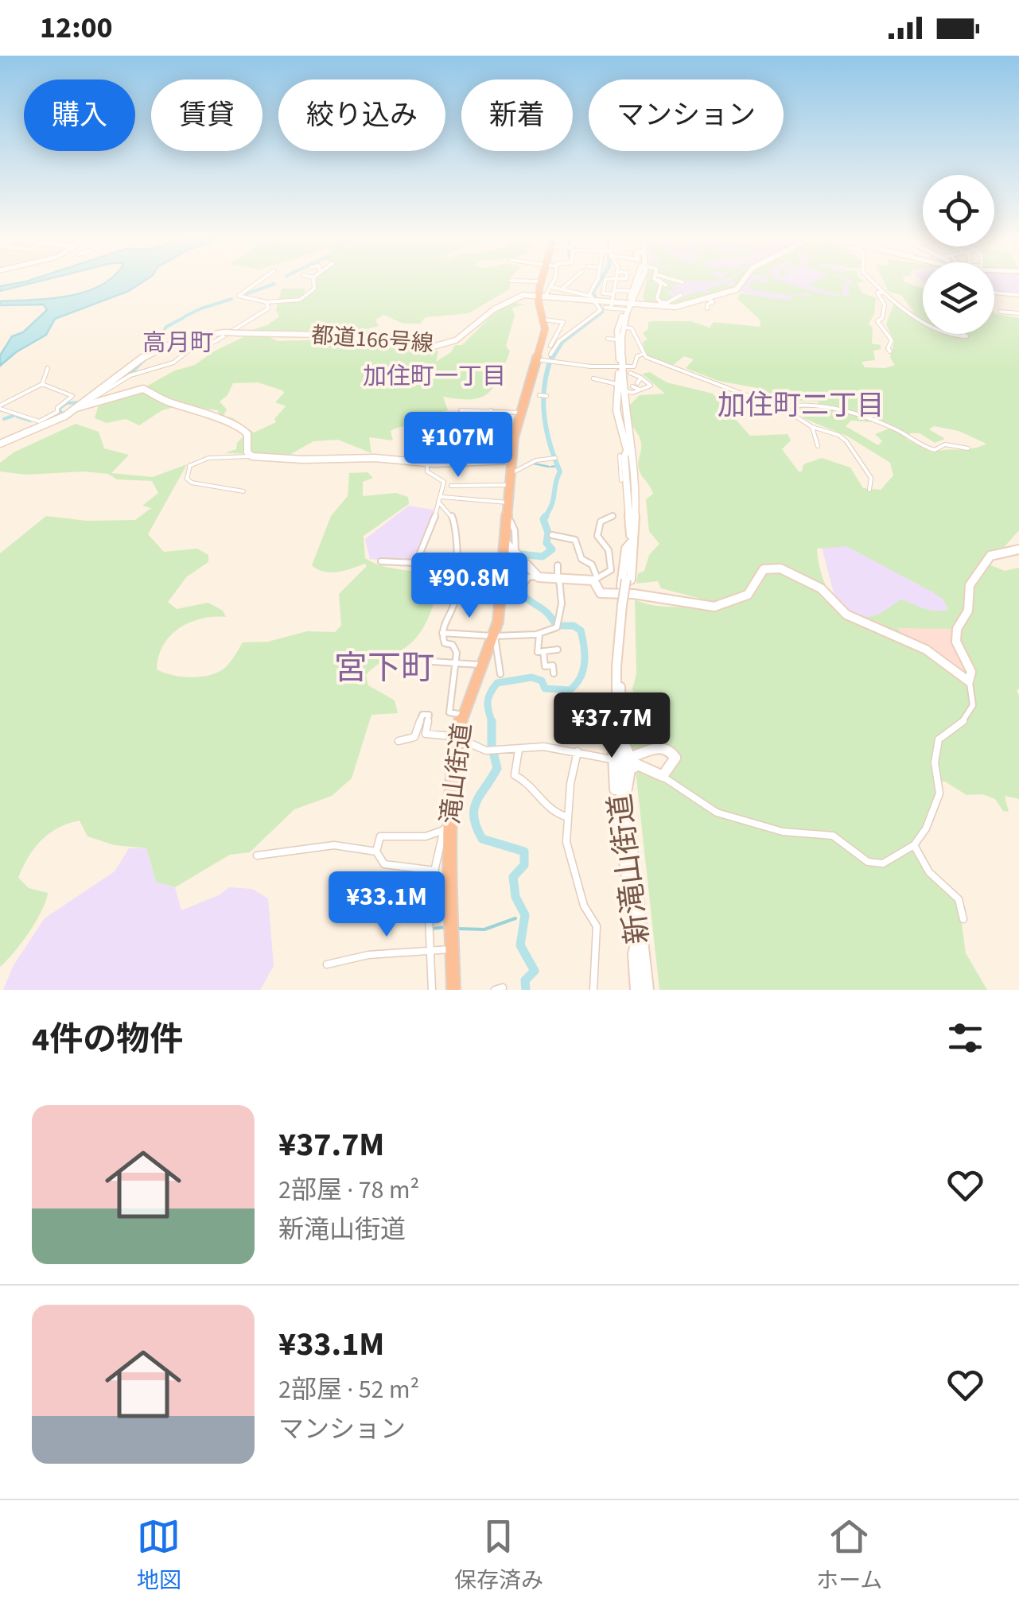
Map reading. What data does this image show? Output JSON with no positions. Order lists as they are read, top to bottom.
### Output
{
  "streets": {
    "highway": ["滝山街道"],
    "main road": ["都道166号線", "新滝山街道"]
  },
  "crossings": [
    ["都道166号線", "滝山街道"]
  ],
  "districts": [
    "高月町",
    "加住町一丁目",
    "加住町二丁目",
    "宮下町"
  ],
  "page": {
    "status": "12:00",
    "chip": [
      "購入",
      "賃貸",
      "絞り込み",
      "新着",
      "マンション"
    ],
    "price": [
      "¥107M",
      "¥90.8M",
      "¥37.7M",
      "¥33.1M"
    ],
    "heading": "4件の物件",
    "list": [
      {
        "name": "¥37.7M",
        "note": "2部屋 · 78 m² · 新滝山街道"
      },
      {
        "name": "¥33.1M",
        "note": "2部屋 · 52 m² · マンション"
      }
    ],
    "tabs": ["地図", "保存済み", "ホーム"]
  }
}
